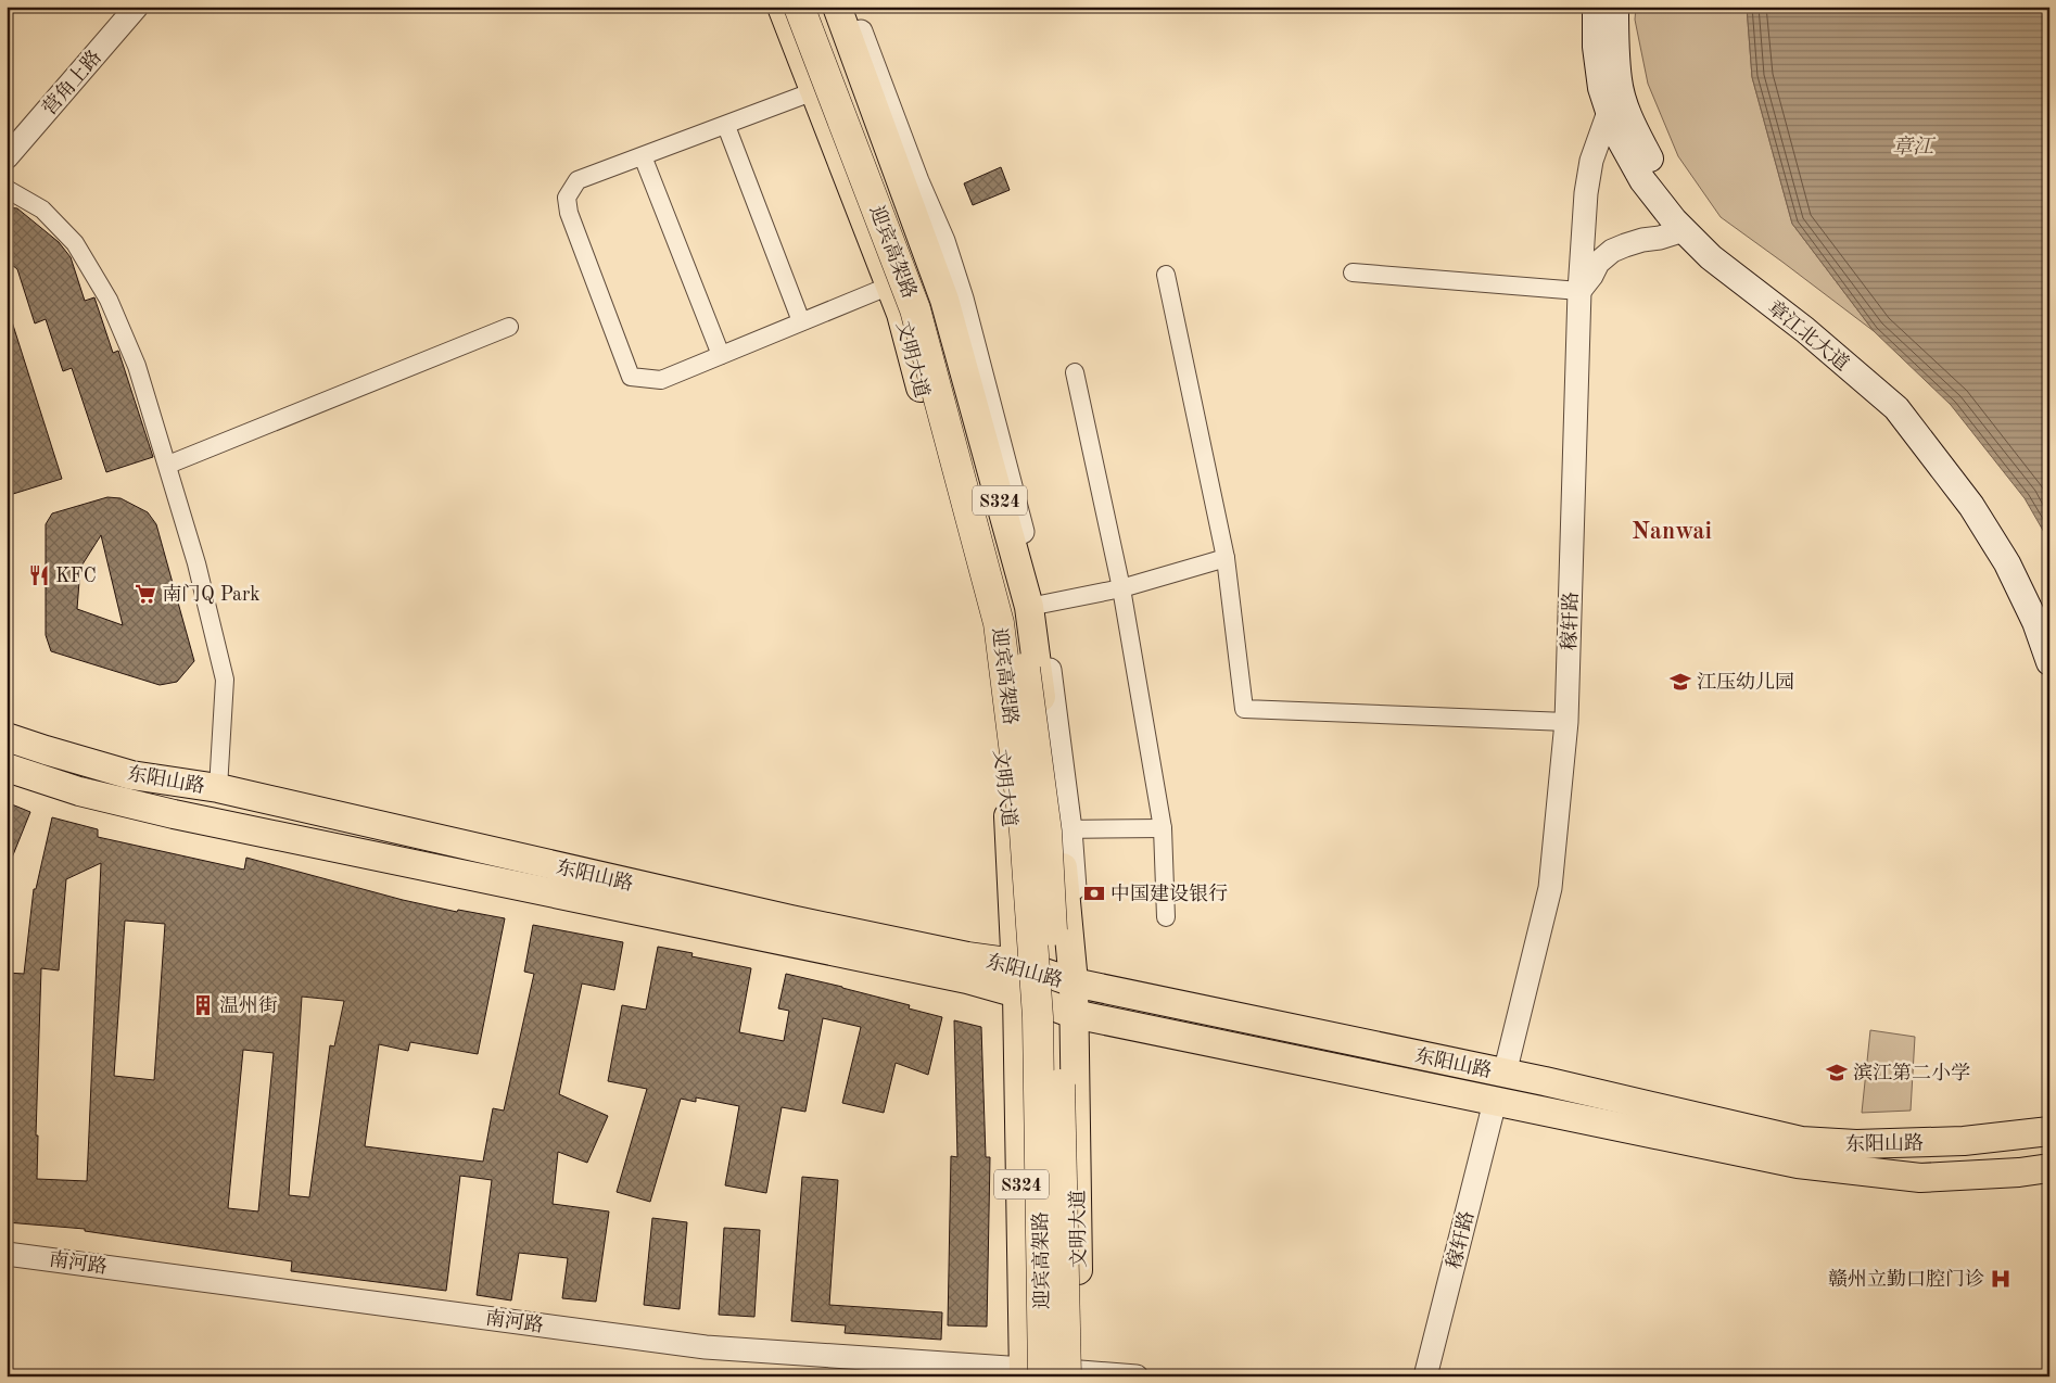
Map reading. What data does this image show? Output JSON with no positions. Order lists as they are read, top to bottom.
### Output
{
  "streets": {
    "highway": ["迎宾高架路"],
    "main road": [
      "章江北大道",
      "文明大道",
      "S324",
      "东阳山路"
    ],
    "street": ["营角上路", "稼轩路", "南河路"]
  },
  "crossings": [
    ["迎宾高架路", "文明大道"],
    ["迎宾高架路", "南河路"],
    ["章江北大道", "稼轩路"],
    ["文明大道", "东阳山路"],
    ["文明大道", "南河路"],
    ["稼轩路", "东阳山路"]
  ],
  "districts": ["Nanwai"],
  "water": ["章江"],
  "places": {
    "restaurant": ["KFC"],
    "supermarket": ["南门Q Park"],
    "school or university": ["江压幼儿园", "滨江第二小学"],
    "bank": ["中国建设银行"],
    "building": ["温州街"],
    "hospital": ["赣州立勤口腔门诊"]
  }
}
